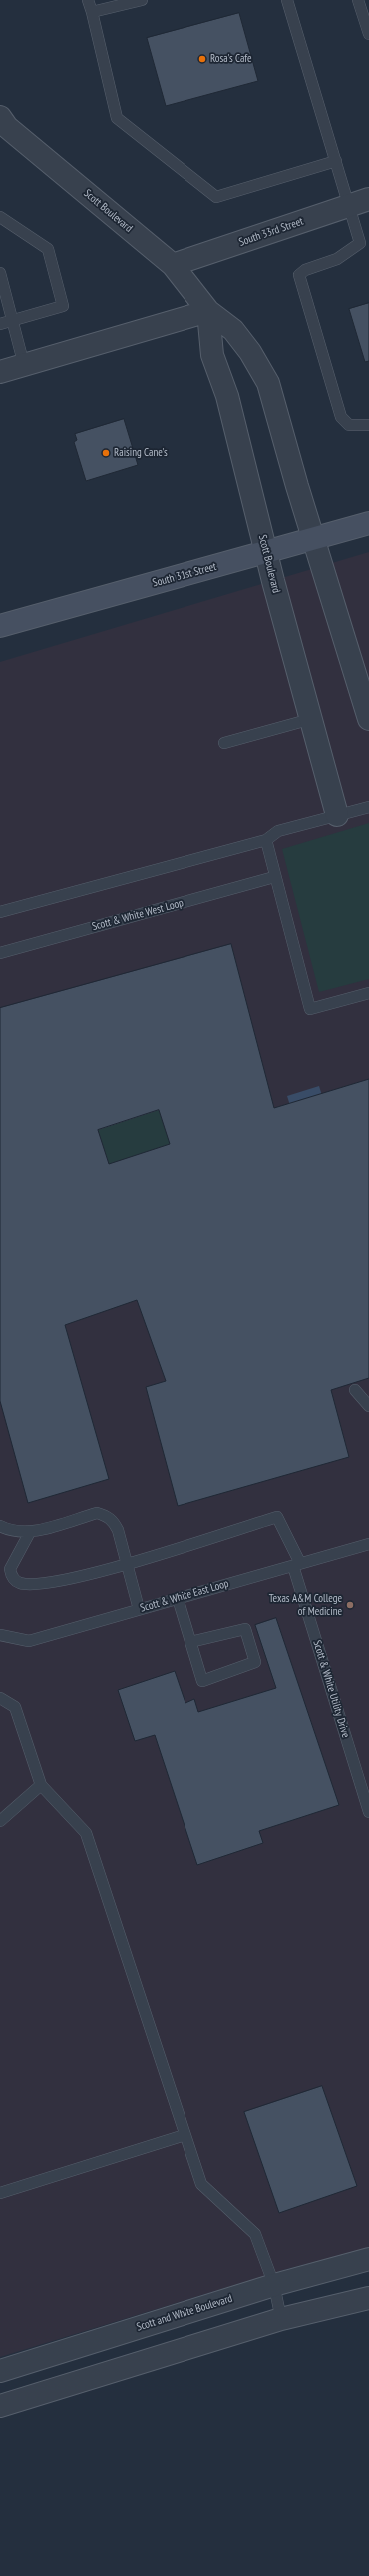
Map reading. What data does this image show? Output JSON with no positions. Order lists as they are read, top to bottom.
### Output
{
  "streets": {
    "main road": ["South 31st Street"],
    "street": ["Scott Boulevard", "South 33rd Street", "Scott and White Boulevard"],
    "lane": ["Scott & White West Loop", "Scott & White East Loop", "Scott & White Utility Drive"]
  },
  "crossings": [
    ["Scott Boulevard", "South 33rd Street"],
    ["Scott Boulevard", "South 31st Street"],
    ["Scott & White East Loop", "Scott & White Utility Drive"]
  ],
  "places": ["Rosa's Cafe", "Raising Cane's", "Texas A&M College of Medicine"]
}
